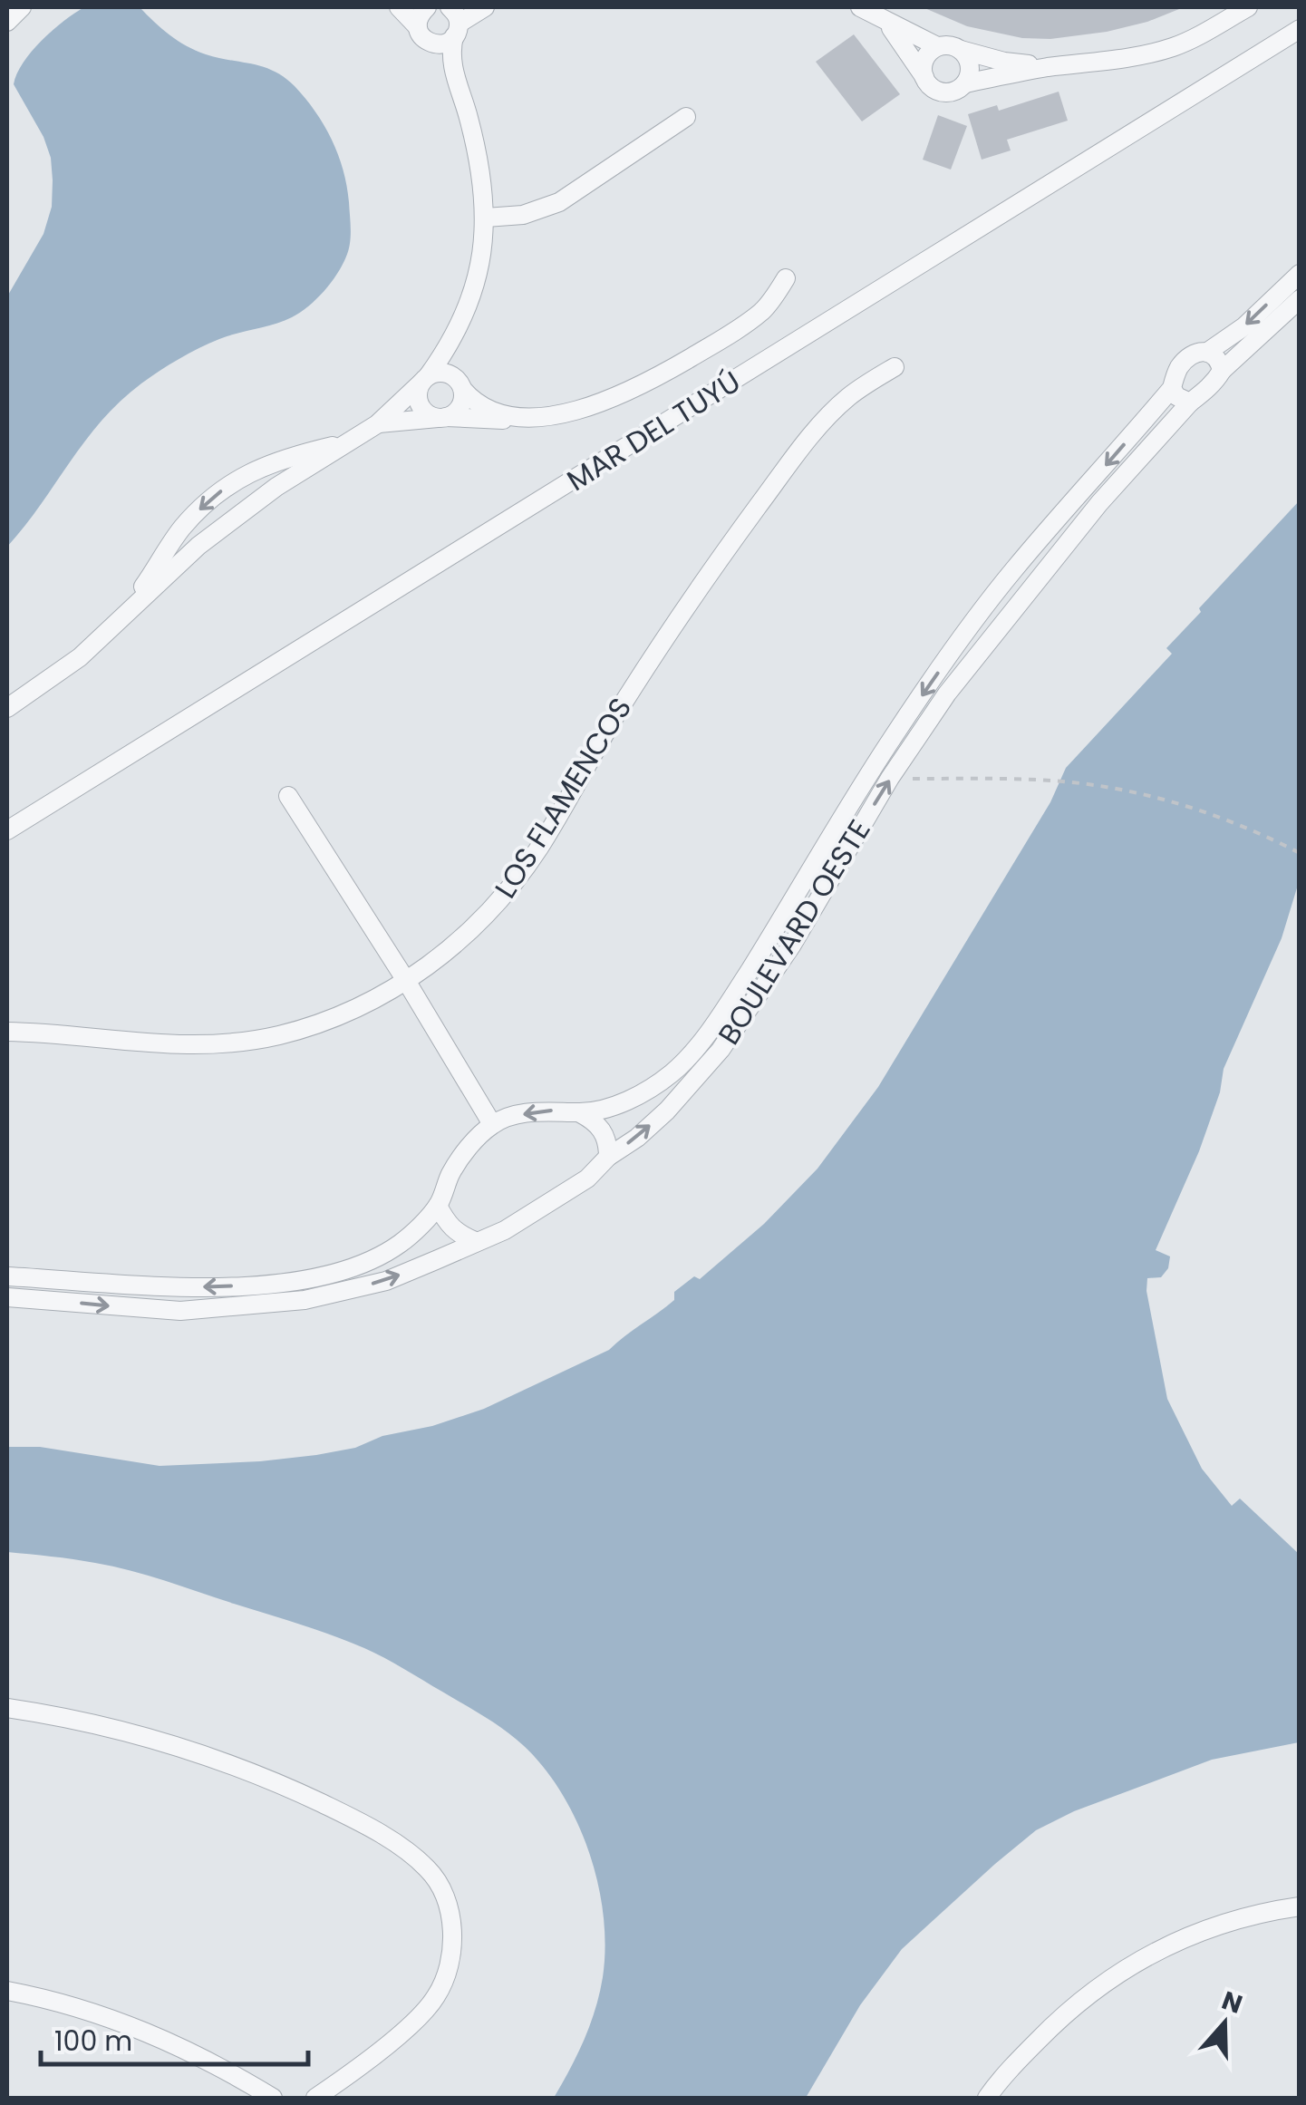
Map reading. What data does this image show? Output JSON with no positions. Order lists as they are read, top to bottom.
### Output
{
  "streets": {
    "street": ["MAR DEL TUYÚ", "LOS FLAMENCOS", "BOULEVARD OESTE"]
  },
  "scale_bar": "100 m",
  "north": "top"
}
